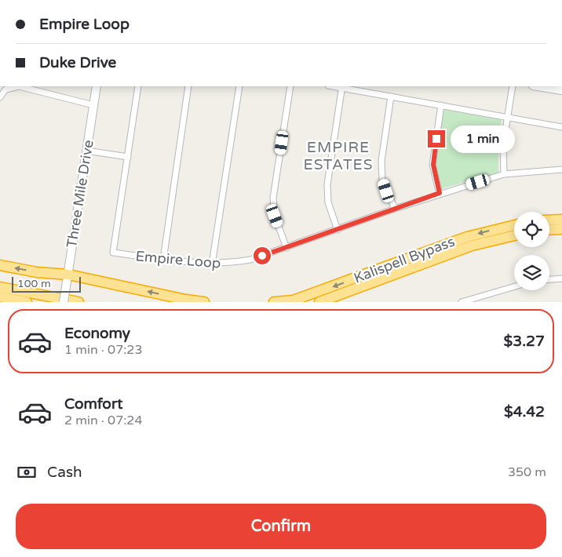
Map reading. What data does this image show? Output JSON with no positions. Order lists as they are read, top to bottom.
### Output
{
  "streets": {
    "highway": ["Kalispell Bypass"],
    "main road": ["Three Mile Drive"],
    "street": ["Empire Loop"]
  },
  "districts": ["EMPIRE ESTATES"],
  "scale_bar": "100 m",
  "page": {
    "banner": ["Empire Loop", "Duke Drive"],
    "bubble": "1 min",
    "scale": "100 m",
    "list": [
      {
        "name": "Economy",
        "note": "1 min · 07:23",
        "value": "$3.27"
      },
      {
        "name": "Comfort",
        "note": "2 min · 07:24",
        "value": "$4.42"
      }
    ],
    "pay": ["Cash", "350 m"],
    "buttons": "Confirm"
  }
}
